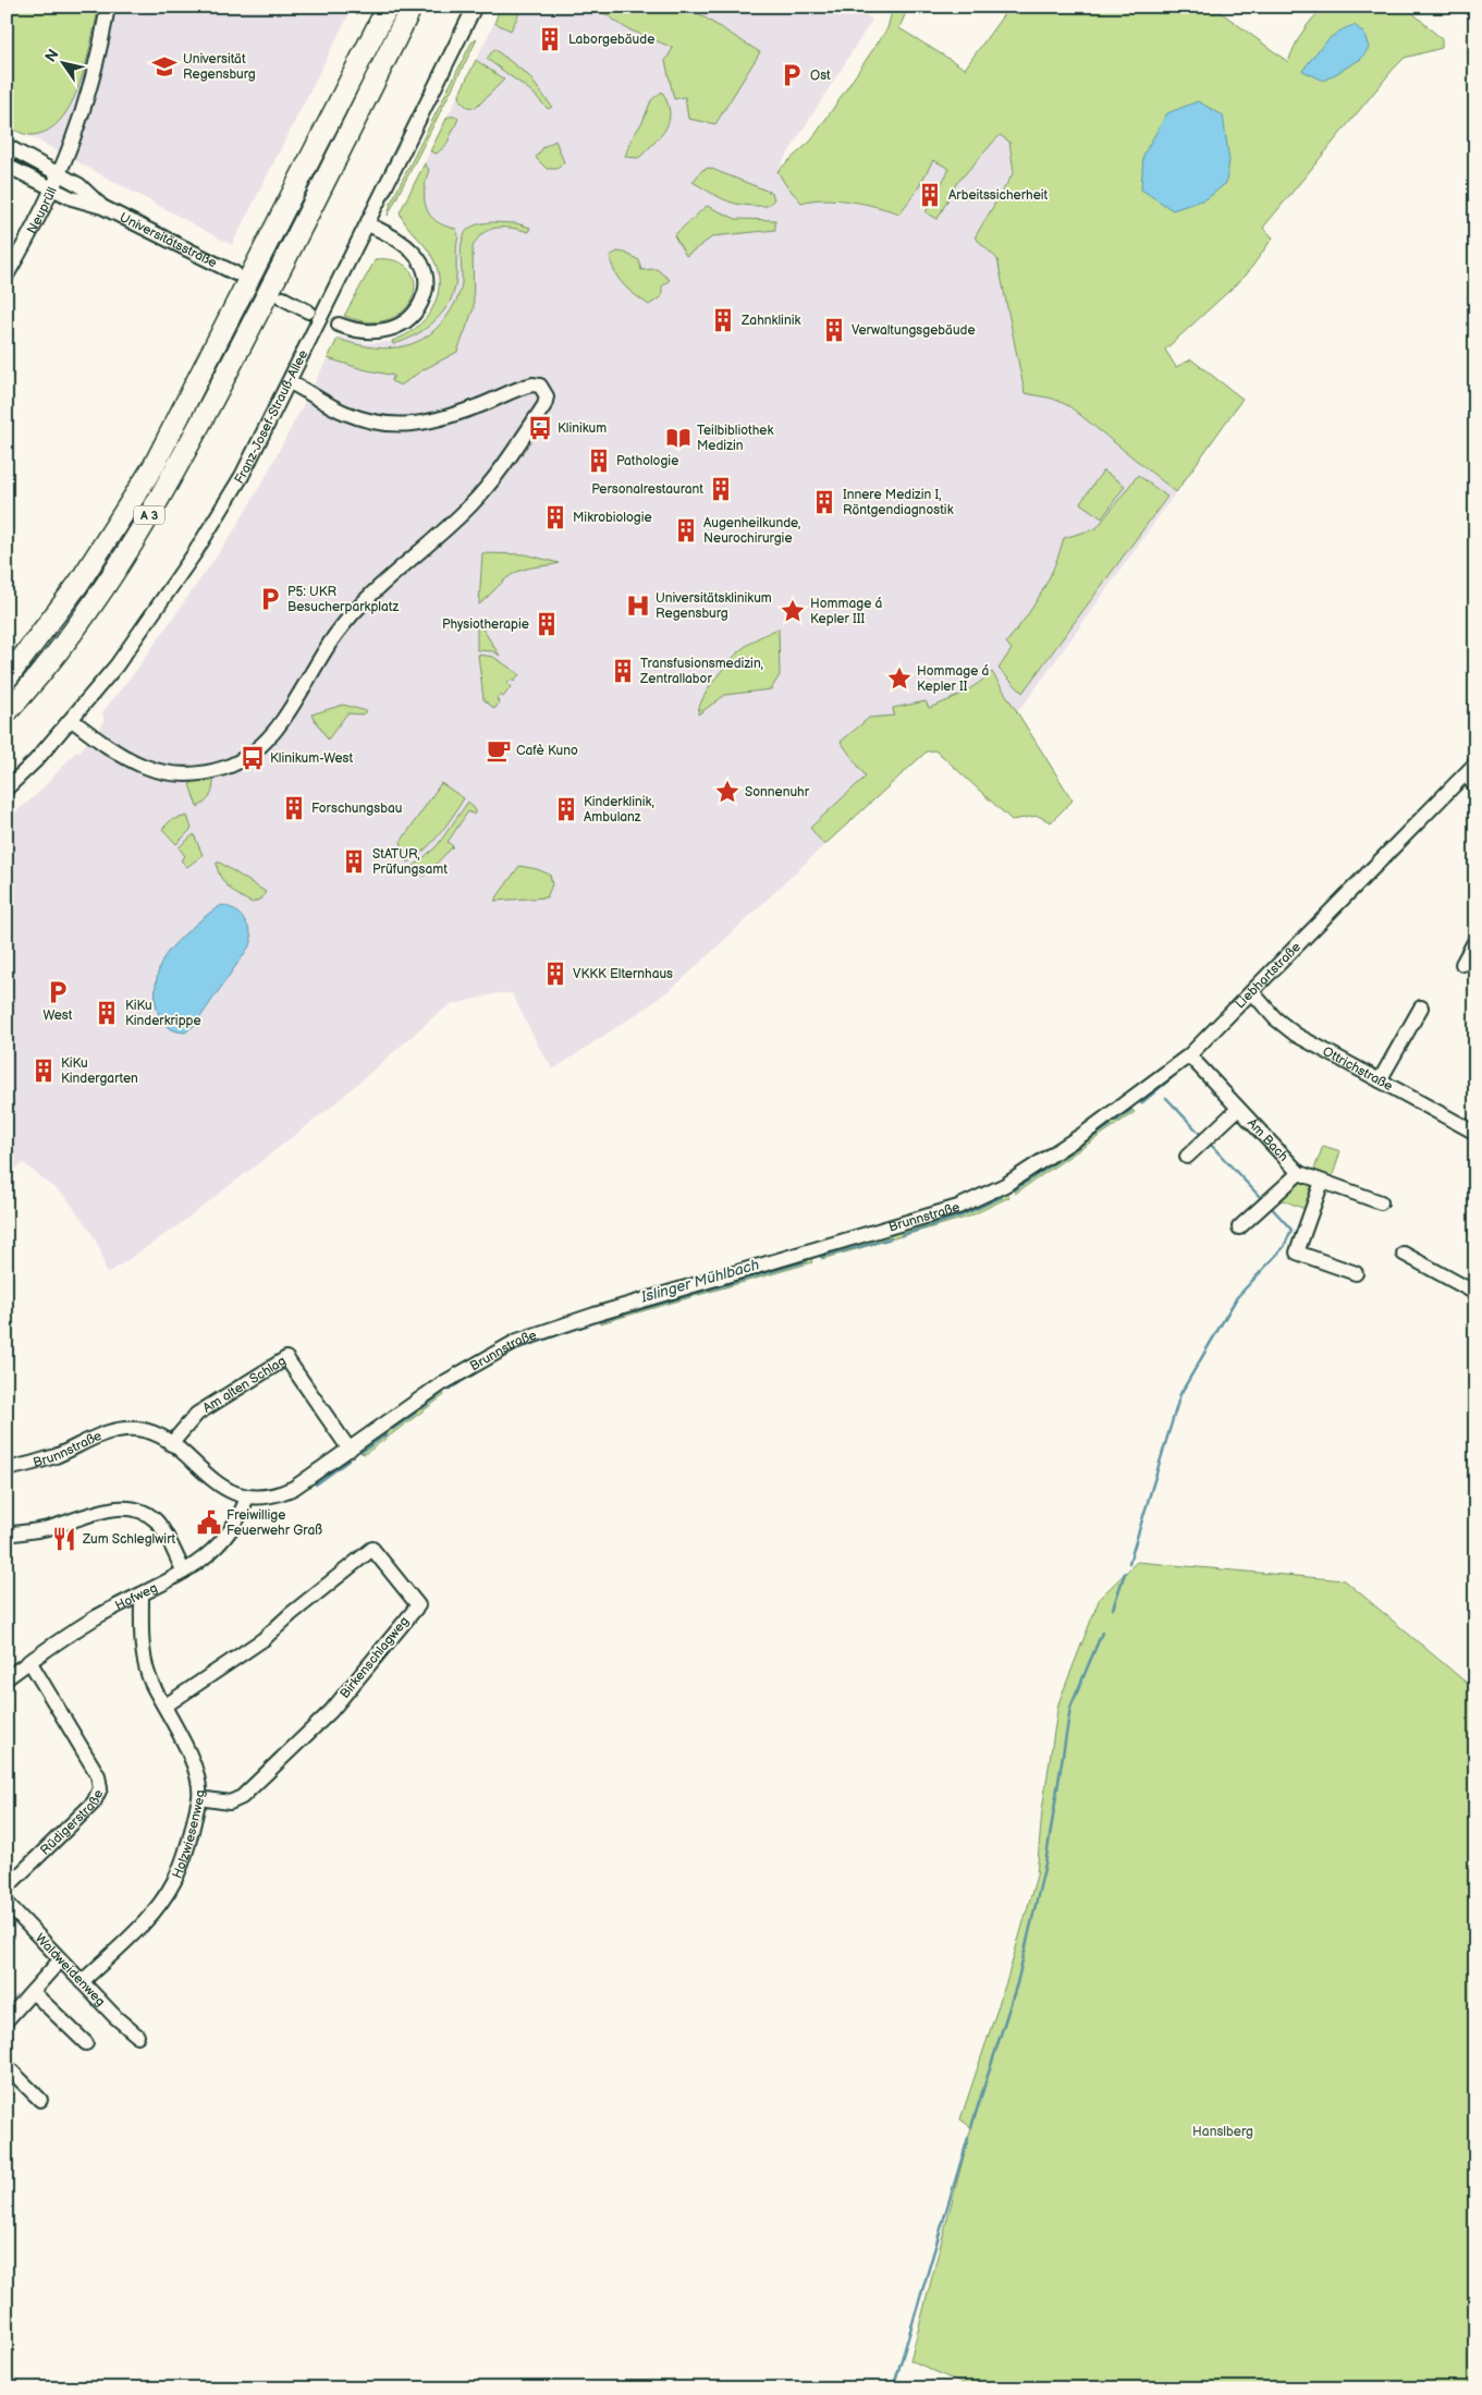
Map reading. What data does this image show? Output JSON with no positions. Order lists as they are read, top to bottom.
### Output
{
  "streets": {
    "highway": ["A 3"],
    "street": [
      "Neuprüll",
      "Universitätsstraße",
      "Franz-Josef-Strauß-Allee",
      "Liebhartstraße",
      "Ottrichstraße",
      "Am Bach",
      "Brunnstraße",
      "Am alten Schlag",
      "Hofweg",
      "Birkenschlagweg",
      "Rüdigerstraße",
      "Holzwiesenweg",
      "Waldweidenweg"
    ]
  },
  "crossings": [
    ["Neuprüll", "Universitätsstraße"],
    ["Liebhartstraße", "Ottrichstraße"],
    ["Liebhartstraße", "Am Bach"],
    ["Liebhartstraße", "Brunnstraße"],
    ["Brunnstraße", "Am alten Schlag"],
    ["Brunnstraße", "Hofweg"],
    ["Hofweg", "Rüdigerstraße"],
    ["Hofweg", "Holzwiesenweg"],
    ["Birkenschlagweg", "Holzwiesenweg"],
    ["Holzwiesenweg", "Waldweidenweg"]
  ],
  "water": ["Islinger Mühlbach"],
  "parks": ["Hanslberg"],
  "places": {
    "building": [
      "Laborgebäude",
      "Arbeitssicherheit",
      "Zahnklinik",
      "Verwaltungsgebäude",
      "Pathologie",
      "Personalrestaurant",
      "Innere Medizin I, Röntgendiagnostik",
      "Mikrobiologie",
      "Augenheilkunde, Neurochirurgie",
      "Physiotherapie",
      "Transfusionsmedizin, Zentrallabor",
      "Forschungsbau",
      "Kinderklinik, Ambulanz",
      "StATUR, Prüfungsamt",
      "VKKK Elternhaus",
      "KiKu Kinderkrippe",
      "KiKu Kindergarten"
    ],
    "school or university": ["Universität Regensburg"],
    "parking": ["Ost", "P5: UKR Besucherparkplatz", "West"],
    "bus stop": ["Klinikum", "Klinikum-West"],
    "library": ["Teilbibliothek Medizin"],
    "hospital": ["Universitätsklinikum Regensburg"],
    "place": ["Hommage á Kepler III", "Hommage á Kepler II", "Sonnenuhr"],
    "cafe": ["Cafè Kuno"],
    "public building": ["Freiwillige Feuerwehr Graß"],
    "restaurant": ["Zum Schleglwirt"]
  },
  "north": "top left"
}
